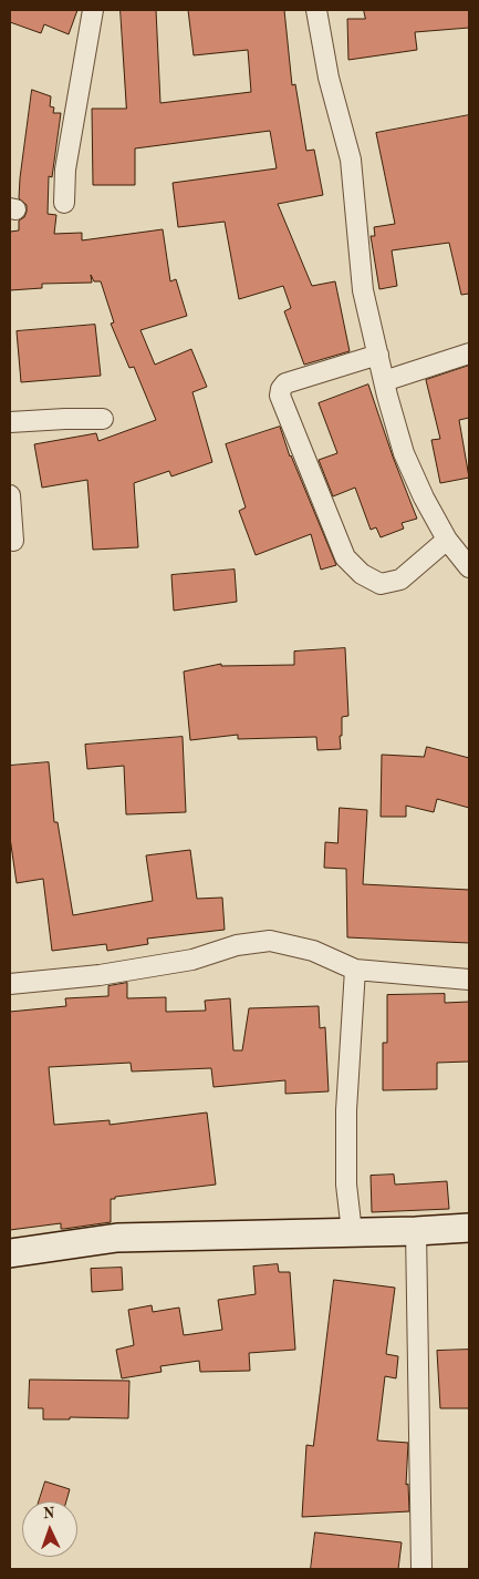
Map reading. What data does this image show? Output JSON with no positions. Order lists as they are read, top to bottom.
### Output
{
  "north": "top"
}
